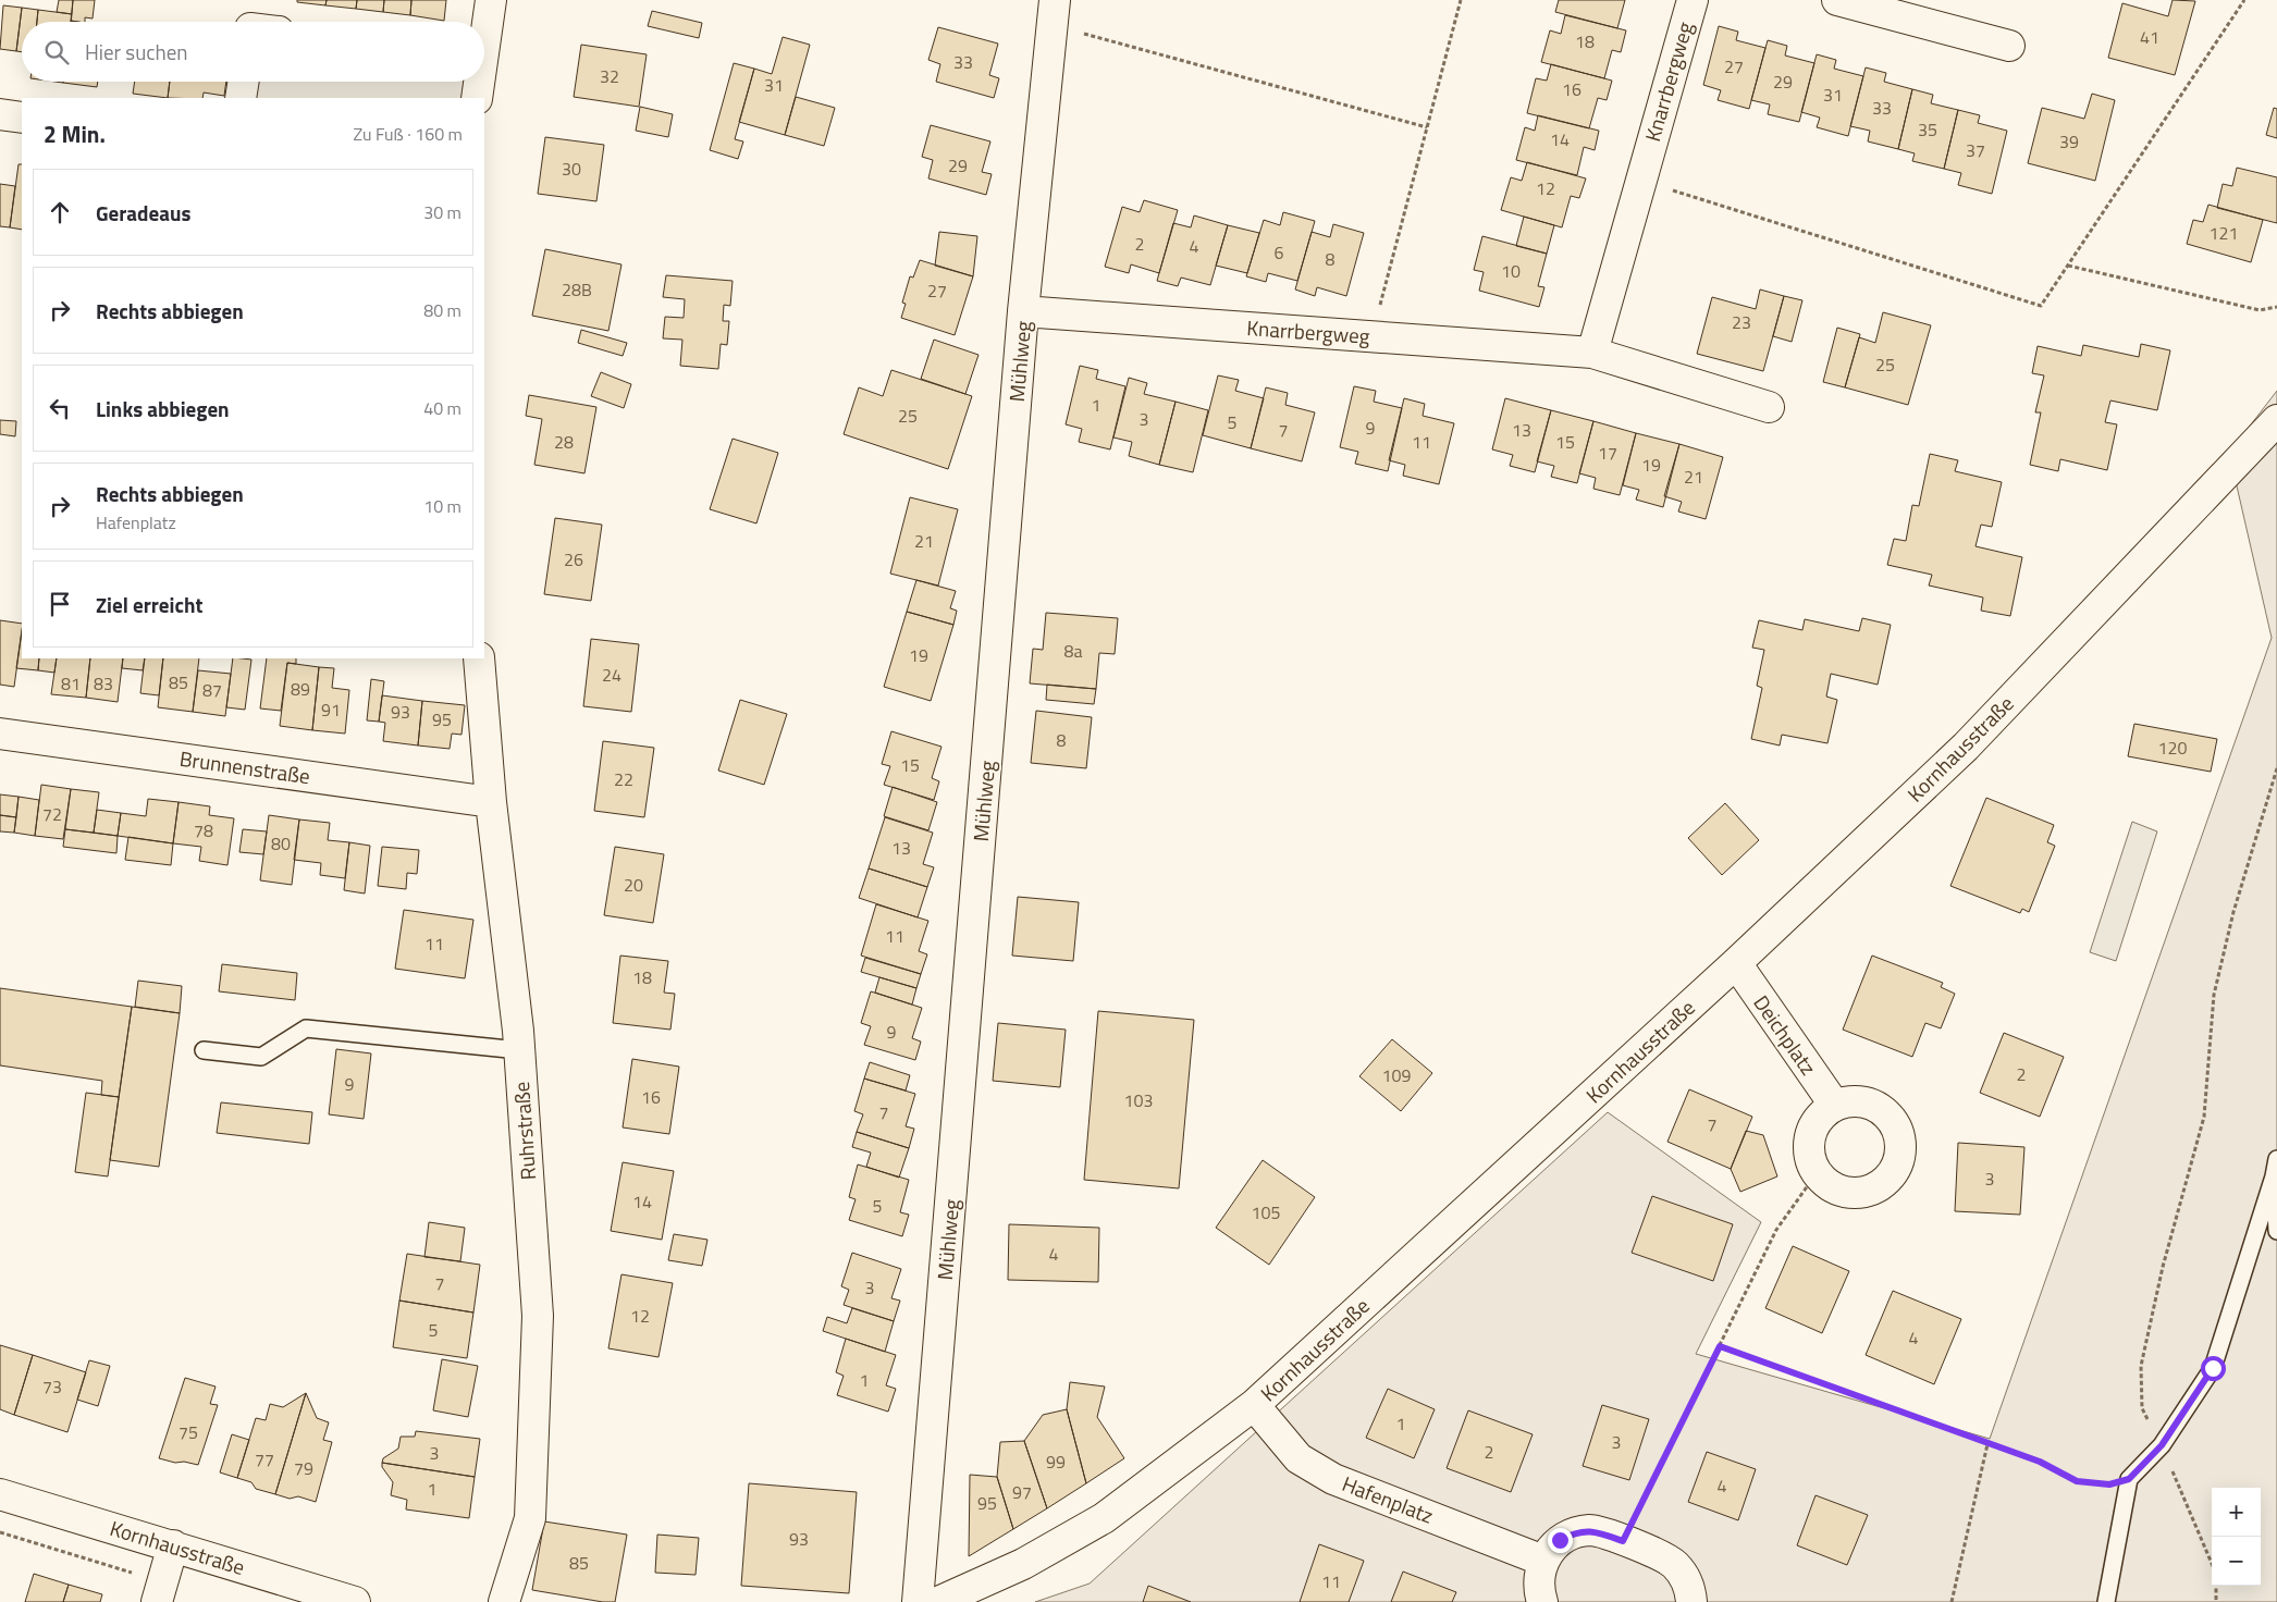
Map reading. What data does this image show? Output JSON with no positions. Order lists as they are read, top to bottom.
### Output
{
  "streets": {
    "street": [
      "Knarrbergweg",
      "Mühlweg",
      "Kornhausstraße",
      "Brunnenstraße",
      "Deichplatz",
      "Ruhrstraße",
      "Hafenplatz"
    ]
  },
  "crossings": [
    ["Knarrbergweg", "Mühlweg"],
    ["Kornhausstraße", "Deichplatz"],
    ["Kornhausstraße", "Hafenplatz"],
    ["Brunnenstraße", "Ruhrstraße"]
  ],
  "house_numbers": [
    "41",
    "18",
    "33",
    "27",
    "32",
    "29",
    "31",
    "16",
    "31",
    "33",
    "35",
    "14",
    "39",
    "37",
    "29",
    "30",
    "12",
    "121",
    "2",
    "4",
    "6",
    "8",
    "10",
    "28B",
    "27",
    "23",
    "25",
    "1",
    "25",
    "3",
    "5",
    "9",
    "7",
    "13",
    "28",
    "11",
    "15",
    "17",
    "19",
    "21",
    "21",
    "26",
    "8a",
    "19",
    "24",
    "85",
    "81",
    "83",
    "89",
    "87",
    "91",
    "93",
    "95",
    "8",
    "120",
    "15",
    "22",
    "72",
    "78",
    "80",
    "13",
    "20",
    "11",
    "11",
    "18",
    "9",
    "2",
    "109",
    "9",
    "16",
    "103",
    "7",
    "7",
    "3",
    "14",
    "5",
    "105",
    "4",
    "7",
    "3",
    "12",
    "5",
    "4",
    "1",
    "73",
    "1",
    "75",
    "3",
    "2",
    "3",
    "77",
    "99",
    "79",
    "4",
    "1",
    "97",
    "95",
    "93",
    "85",
    "11"
  ],
  "page": {
    "search": "Hier suchen",
    "heading": ["2 Min.", "Zu Fuß · 160 m"],
    "list": [
      ["Geradeaus", "30 m"],
      ["Rechts abbiegen", "80 m"],
      ["Links abbiegen", "40 m"],
      ["Rechts abbiegen", "Hafenplatz", "10 m"],
      "Ziel erreicht"
    ],
    "map_buttons": ["+", "−"]
  }
}
